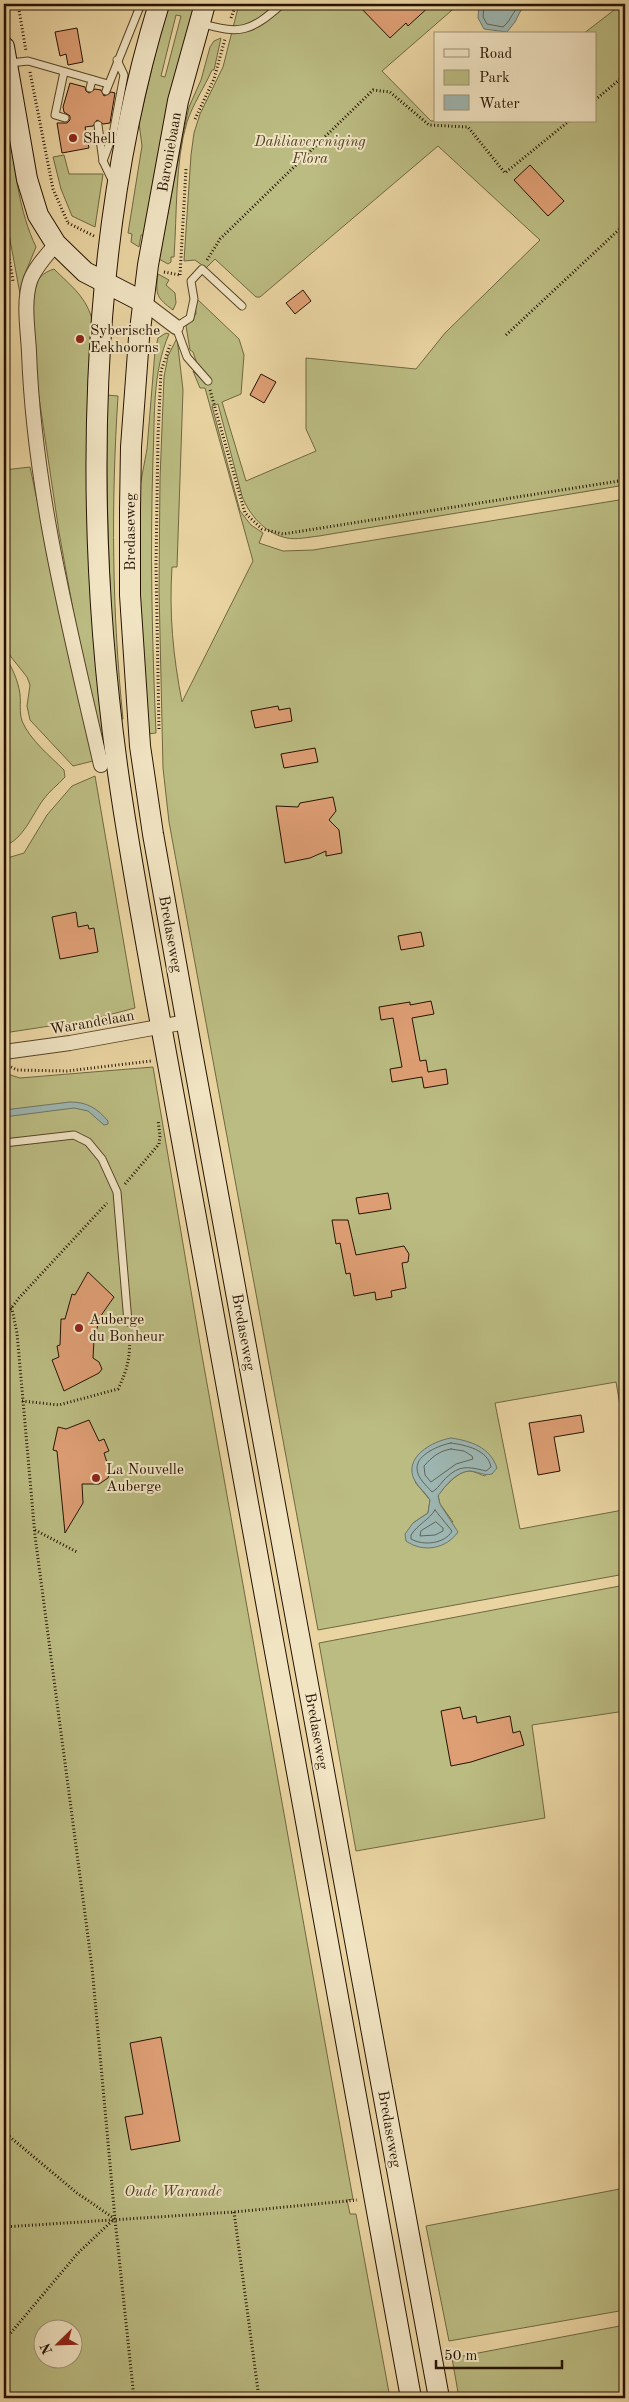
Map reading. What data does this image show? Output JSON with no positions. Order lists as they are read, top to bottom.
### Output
{
  "streets": {
    "main road": ["Baroniebaan", "Bredaseweg"],
    "street": ["Warandelaan"]
  },
  "crossings": [
    ["Baroniebaan", "Bredaseweg"],
    ["Bredaseweg", "Warandelaan"]
  ],
  "parks": ["Dahliavereniging Flora", "Oude Warande"],
  "places": [
    "Shell",
    "Syberische Eekhoorns",
    "Auberge du Bonheur",
    "La Nouvelle Auberge"
  ],
  "legend": ["Road", "Park", "Water"],
  "scale_bar": "50 m",
  "north": "bottom left"
}
